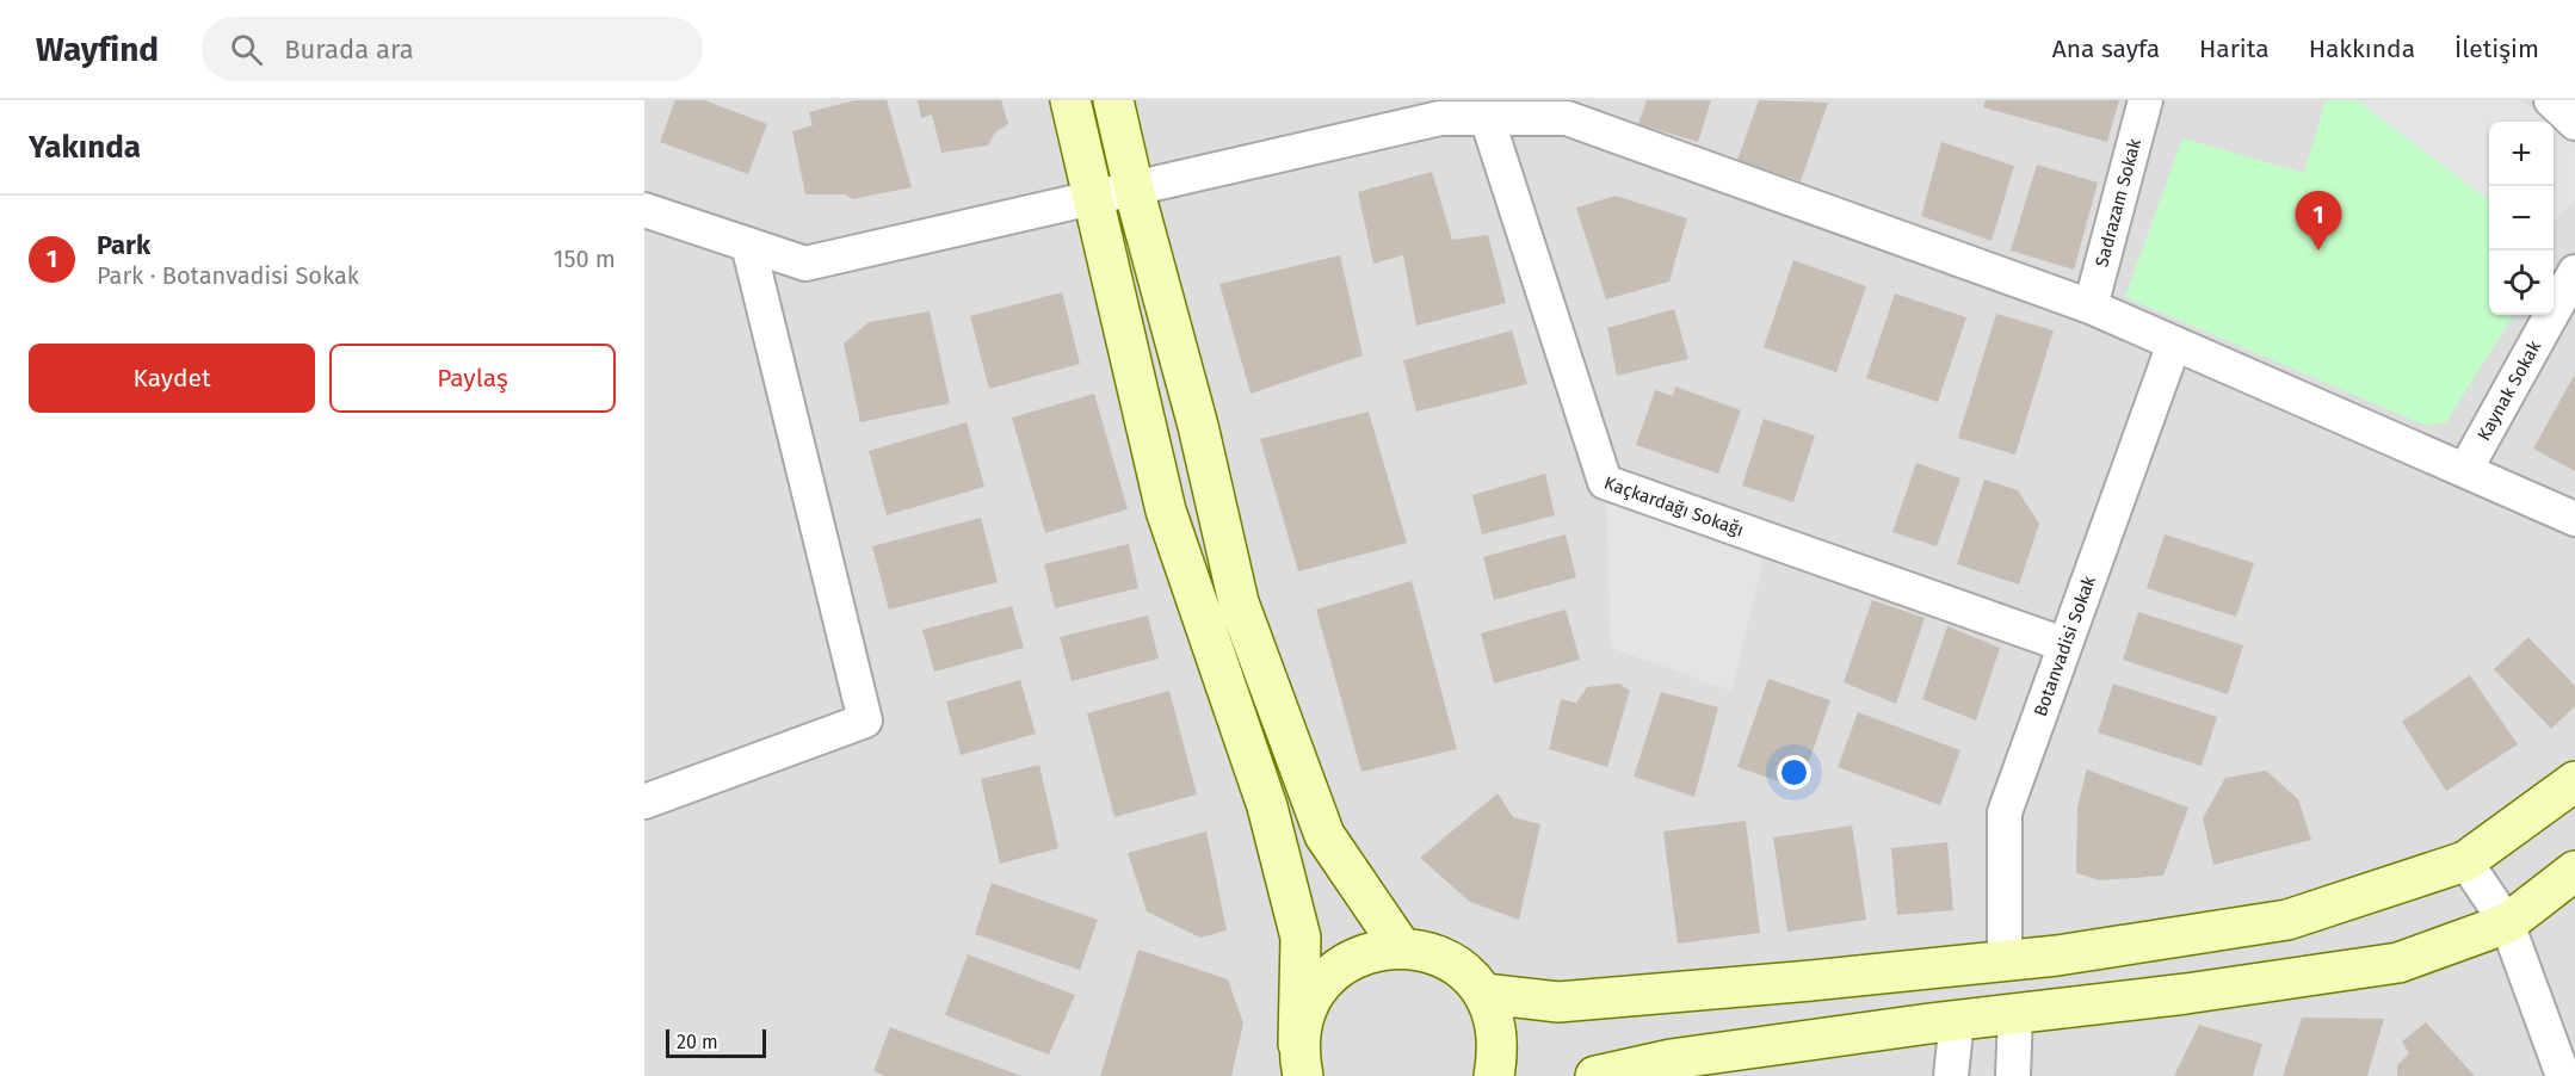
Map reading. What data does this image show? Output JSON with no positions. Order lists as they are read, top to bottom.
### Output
{
  "streets": {
    "street": [
      "Sadrazam Sokak",
      "Kaynak Sokak",
      "Kaçkardağı Sokağı",
      "Botanvadisi Sokak"
    ]
  },
  "crossings": [
    ["Kaçkardağı Sokağı", "Botanvadisi Sokak"]
  ],
  "scale_bar": "20 m",
  "page": {
    "header": "Wayfind",
    "search": "Burada ara",
    "nav": [
      "Ana sayfa",
      "Harita",
      "Hakkında",
      "İletişim"
    ],
    "heading": "Yakında",
    "map_buttons": ["+", "−"],
    "pins": "1",
    "list": [
      {
        "mark": "1",
        "name": "Park",
        "note": "Park · Botanvadisi Sokak",
        "value": "150 m"
      }
    ],
    "buttons": ["Kaydet", "Paylaş"],
    "scale": "20 m"
  }
}
